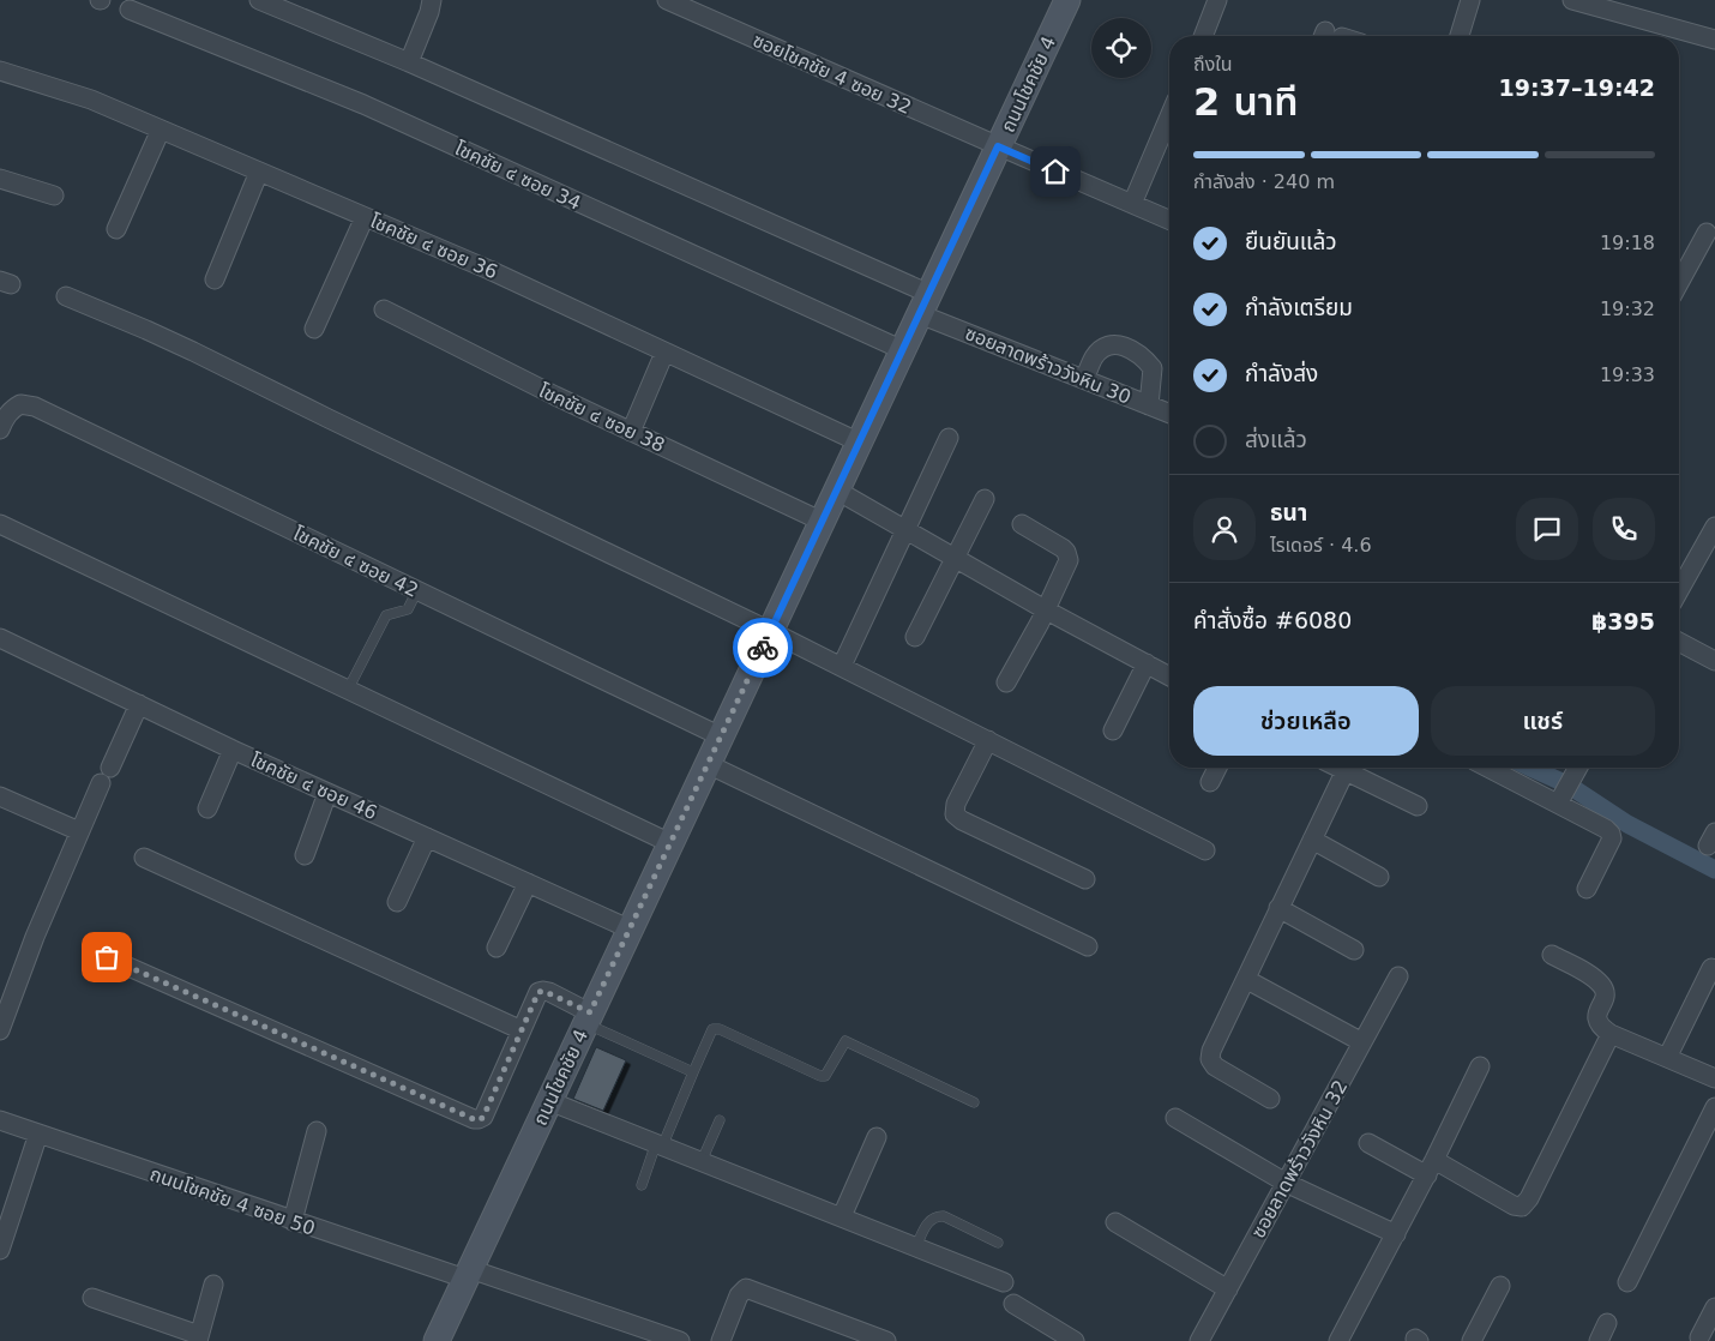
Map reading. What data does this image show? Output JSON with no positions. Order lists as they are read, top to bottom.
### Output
{
  "streets": {
    "street": [
      "ซอยโชคชัย 4 ซอย 32",
      "ถนนโชคชัย 4",
      "โชคชัย ๔ ซอย 34",
      "โชคชัย ๔ ซอย 36",
      "ซอยลาดพร้าววังหิน 30",
      "โชคชัย ๔ ซอย 38",
      "โชคชัย ๔ ซอย 42",
      "โชคชัย ๔ ซอย 46",
      "ซอยลาดพร้าววังหิน 32",
      "ถนนโชคชัย 4 ซอย 50"
    ]
  },
  "crossings": [
    ["ซอยโชคชัย 4 ซอย 32", "ถนนโชคชัย 4"],
    ["ถนนโชคชัย 4", "โชคชัย ๔ ซอย 34"],
    ["ถนนโชคชัย 4", "โชคชัย ๔ ซอย 36"],
    ["ถนนโชคชัย 4", "ซอยลาดพร้าววังหิน 30"],
    ["ถนนโชคชัย 4", "โชคชัย ๔ ซอย 38"],
    ["ถนนโชคชัย 4", "โชคชัย ๔ ซอย 42"],
    ["ถนนโชคชัย 4", "โชคชัย ๔ ซอย 46"],
    ["ถนนโชคชัย 4", "ถนนโชคชัย 4 ซอย 50"]
  ],
  "page": {
    "heading": ["2 นาที", "ถึงใน", "19:37–19:42"],
    "panel": [
      "ธนา",
      "ไรเดอร์ · 4.6",
      "คำสั่งซื้อ #6080",
      "฿395"
    ],
    "bar": "กำลังส่ง · 240 m",
    "list": [
      ["ยืนยันแล้ว", "19:18"],
      ["กำลังเตรียม", "19:32"],
      ["กำลังส่ง", "19:33"],
      "ส่งแล้ว"
    ],
    "buttons": ["ช่วยเหลือ", "แชร์"]
  }
}
